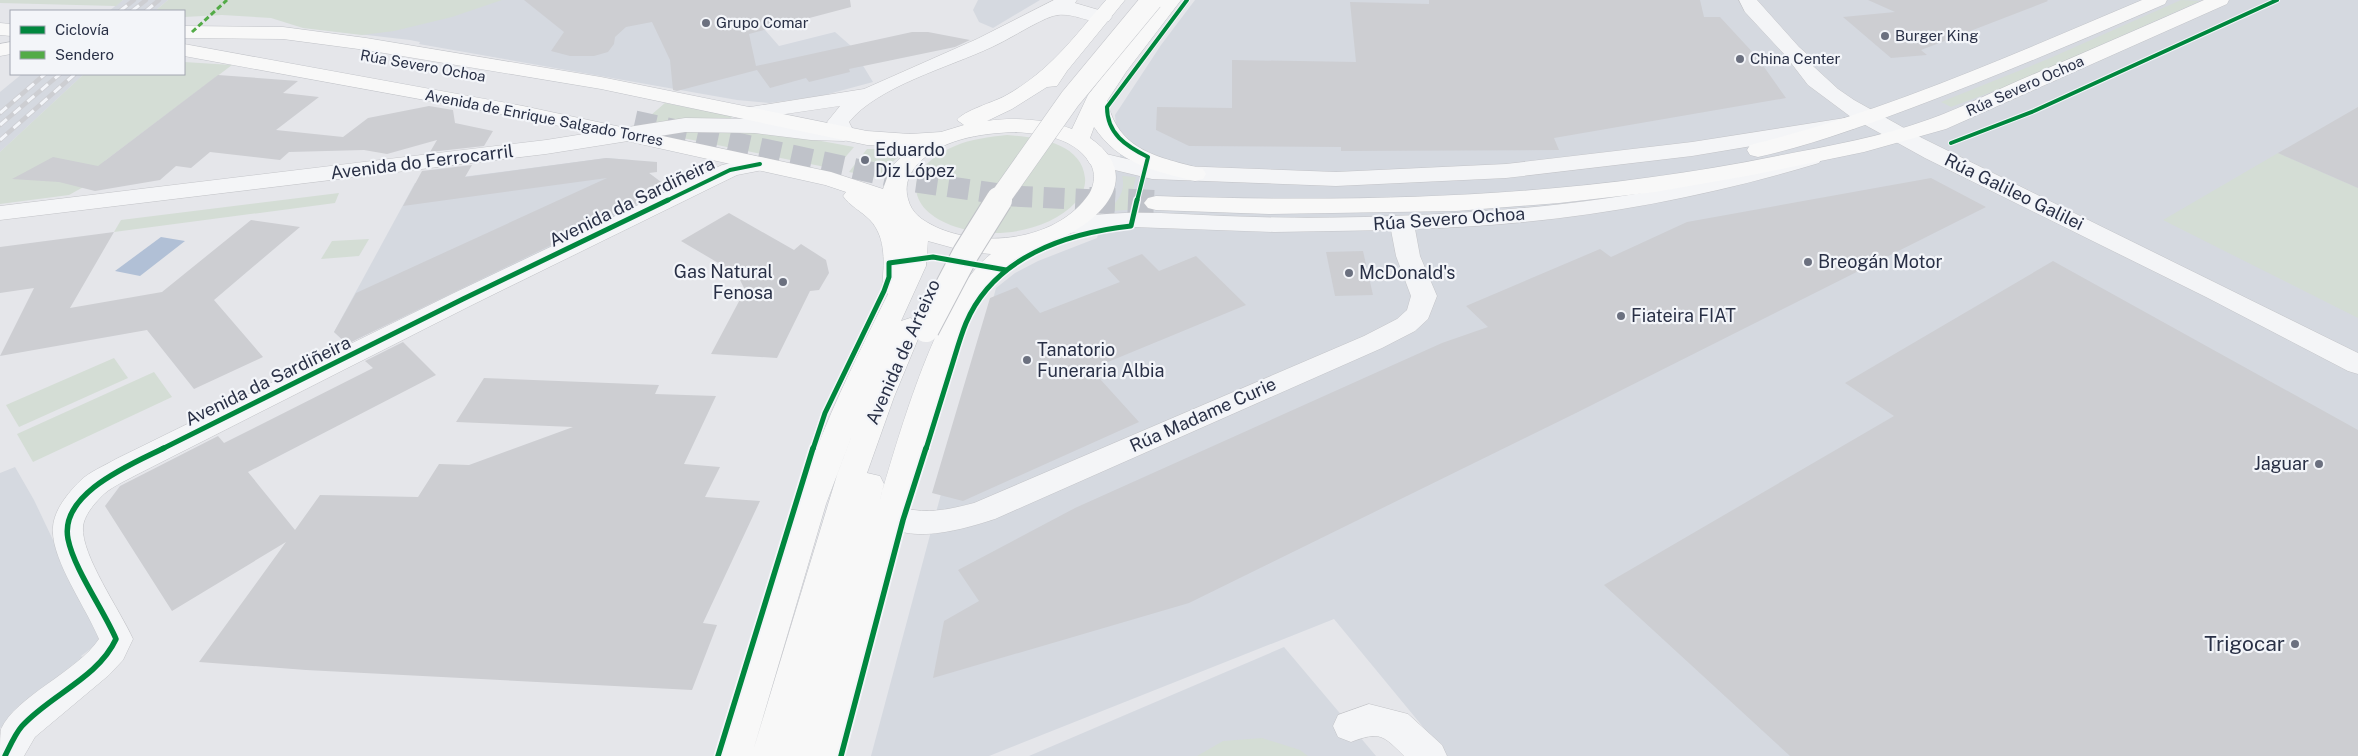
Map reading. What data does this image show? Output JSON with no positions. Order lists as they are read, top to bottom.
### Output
{
  "streets": {
    "main road": ["Rúa Severo Ochoa", "Avenida de Enrique Salgado Torres", "Avenida de Arteixo"],
    "street": [
      "Avenida do Ferrocarril",
      "Rúa Galileo Galilei",
      "Avenida da Sardiñeira",
      "Rúa Madame Curie"
    ]
  },
  "crossings": [
    ["Rúa Severo Ochoa", "Avenida de Enrique Salgado Torres"],
    ["Rúa Severo Ochoa", "Rúa Galileo Galilei"],
    ["Rúa Severo Ochoa", "Avenida de Arteixo"],
    ["Rúa Severo Ochoa", "Rúa Madame Curie"],
    ["Avenida de Enrique Salgado Torres", "Avenida do Ferrocarril"],
    ["Avenida de Enrique Salgado Torres", "Avenida da Sardiñeira"],
    ["Avenida de Enrique Salgado Torres", "Avenida de Arteixo"],
    ["Avenida de Arteixo", "Rúa Madame Curie"]
  ],
  "places": [
    "Grupo Comar",
    "Burger King",
    "China Center",
    "Eduardo Diz López",
    "Breogán Motor",
    "McDonald's",
    "Gas Natural Fenosa",
    "Fiateira FIAT",
    "Tanatorio Funeraria Albia",
    "Jaguar",
    "Trigocar"
  ],
  "legend": ["Ciclovía", "Sendero"]
}
